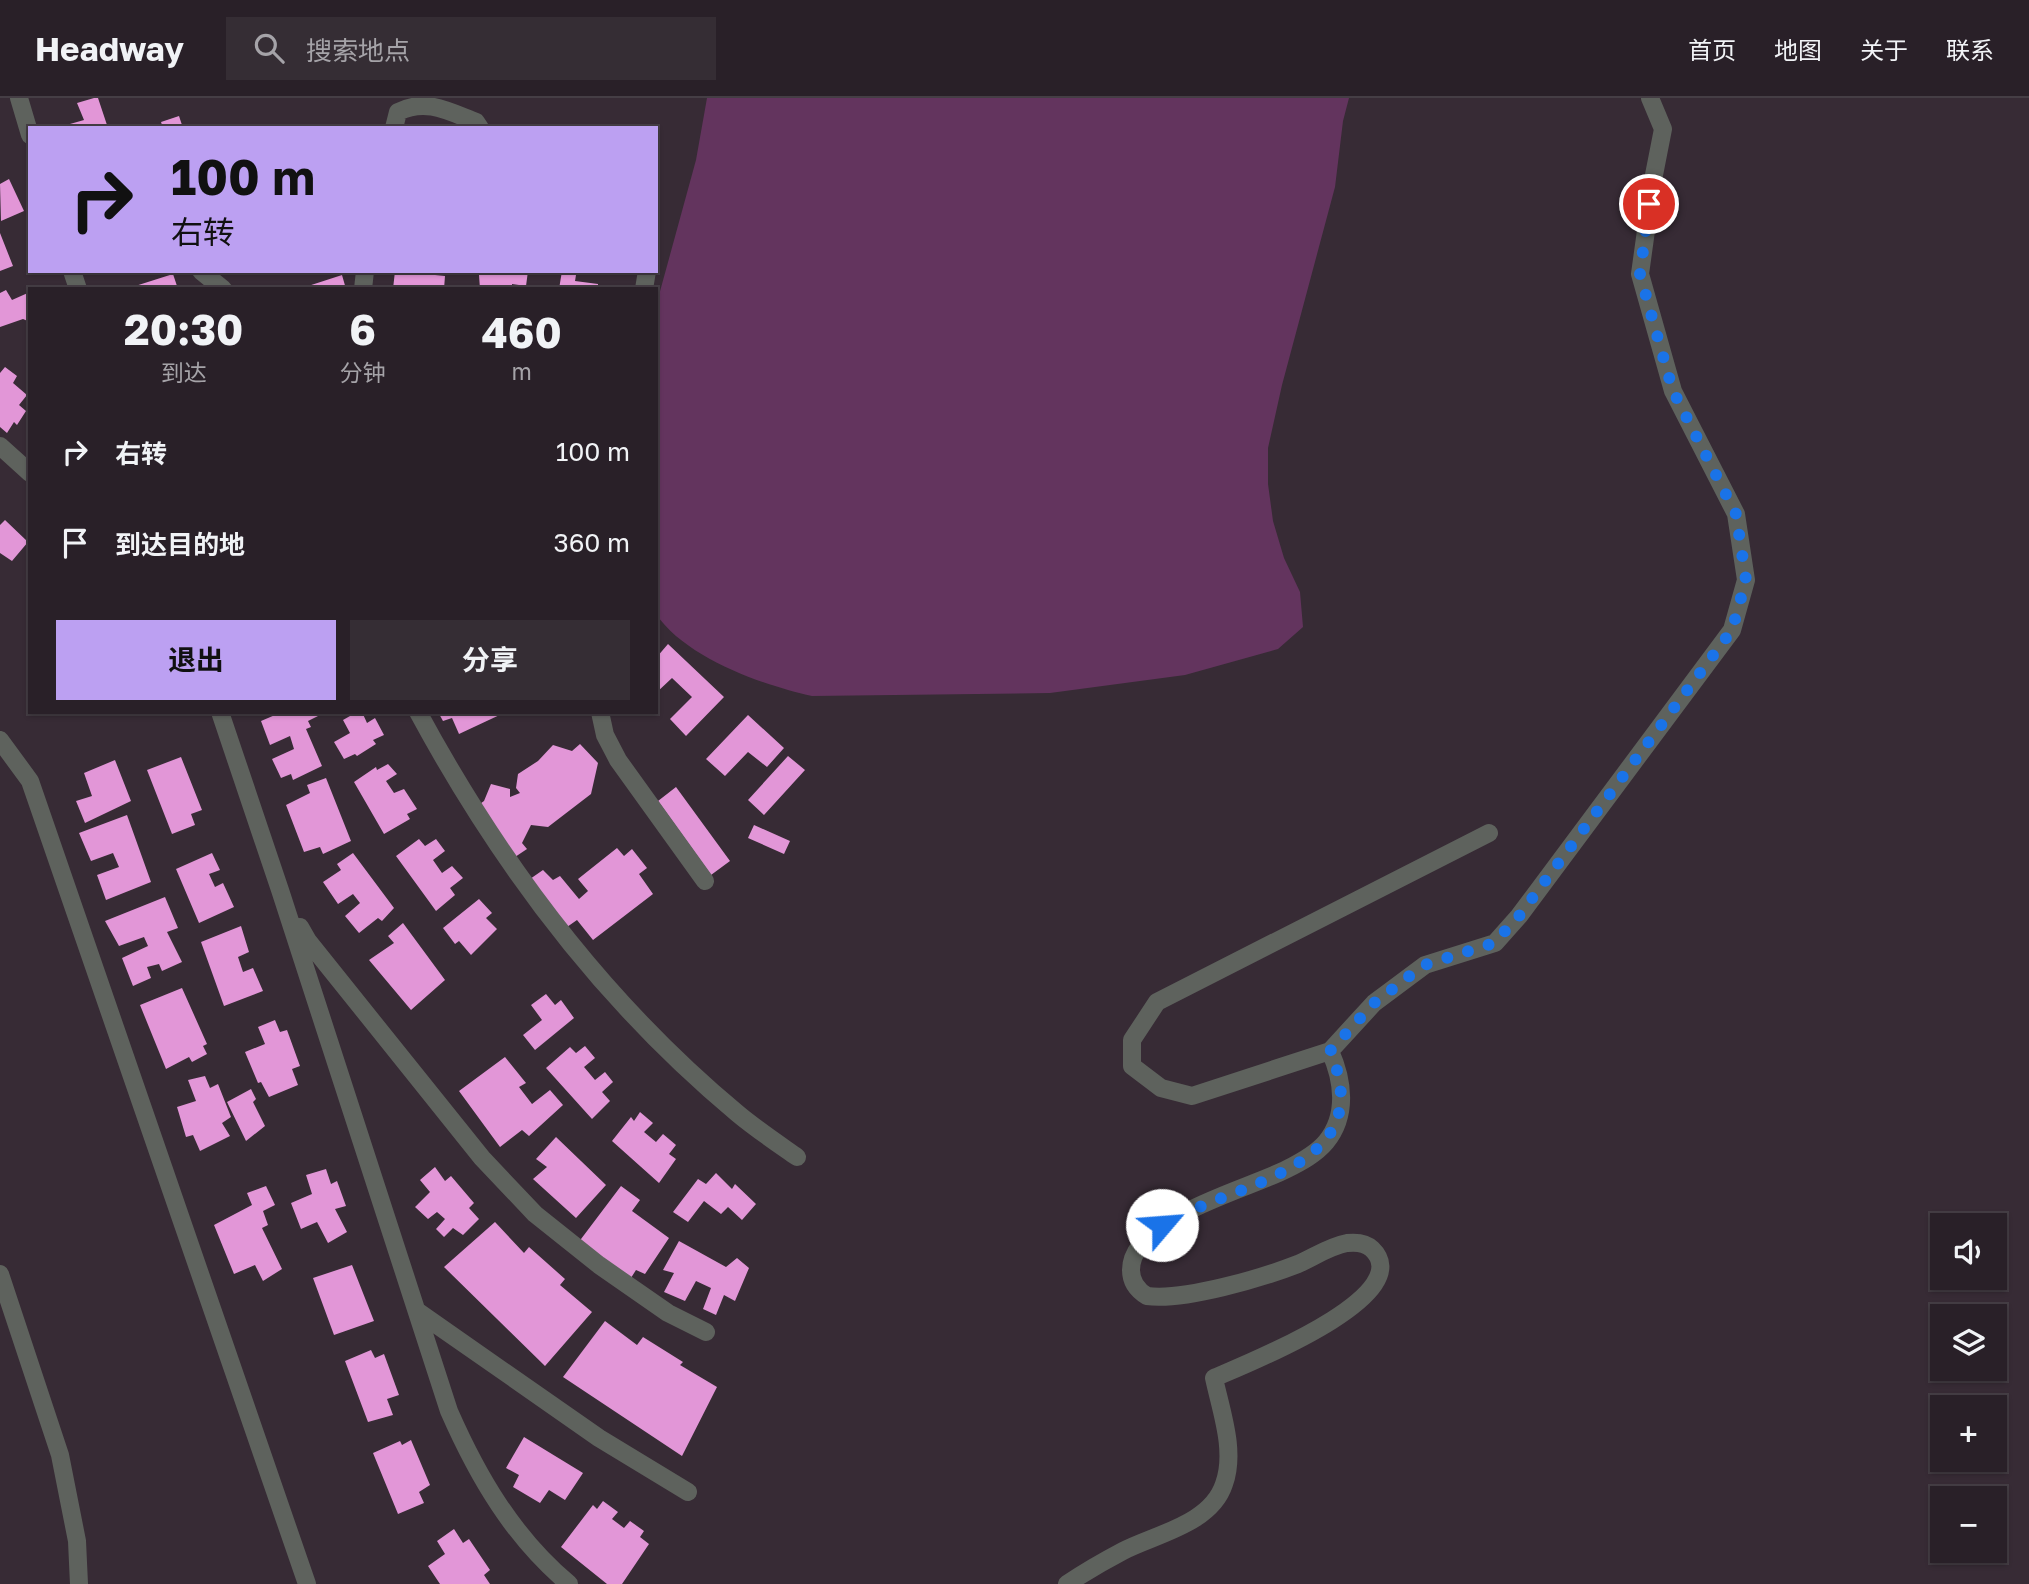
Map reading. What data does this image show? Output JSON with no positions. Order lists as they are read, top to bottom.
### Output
{
  "page": {
    "header": "Headway",
    "search": "搜索地点",
    "nav": [
      "首页",
      "地图",
      "关于",
      "联系"
    ],
    "turn": ["100 m", "右转"],
    "eta": [
      "20:30",
      "到达",
      "6",
      "分钟",
      "460",
      "m"
    ],
    "list": [
      {
        "name": "右转",
        "value": "100 m"
      },
      {
        "name": "到达目的地",
        "value": "360 m"
      }
    ],
    "buttons": ["退出", "分享"],
    "map_buttons": ["+", "−"]
  }
}
